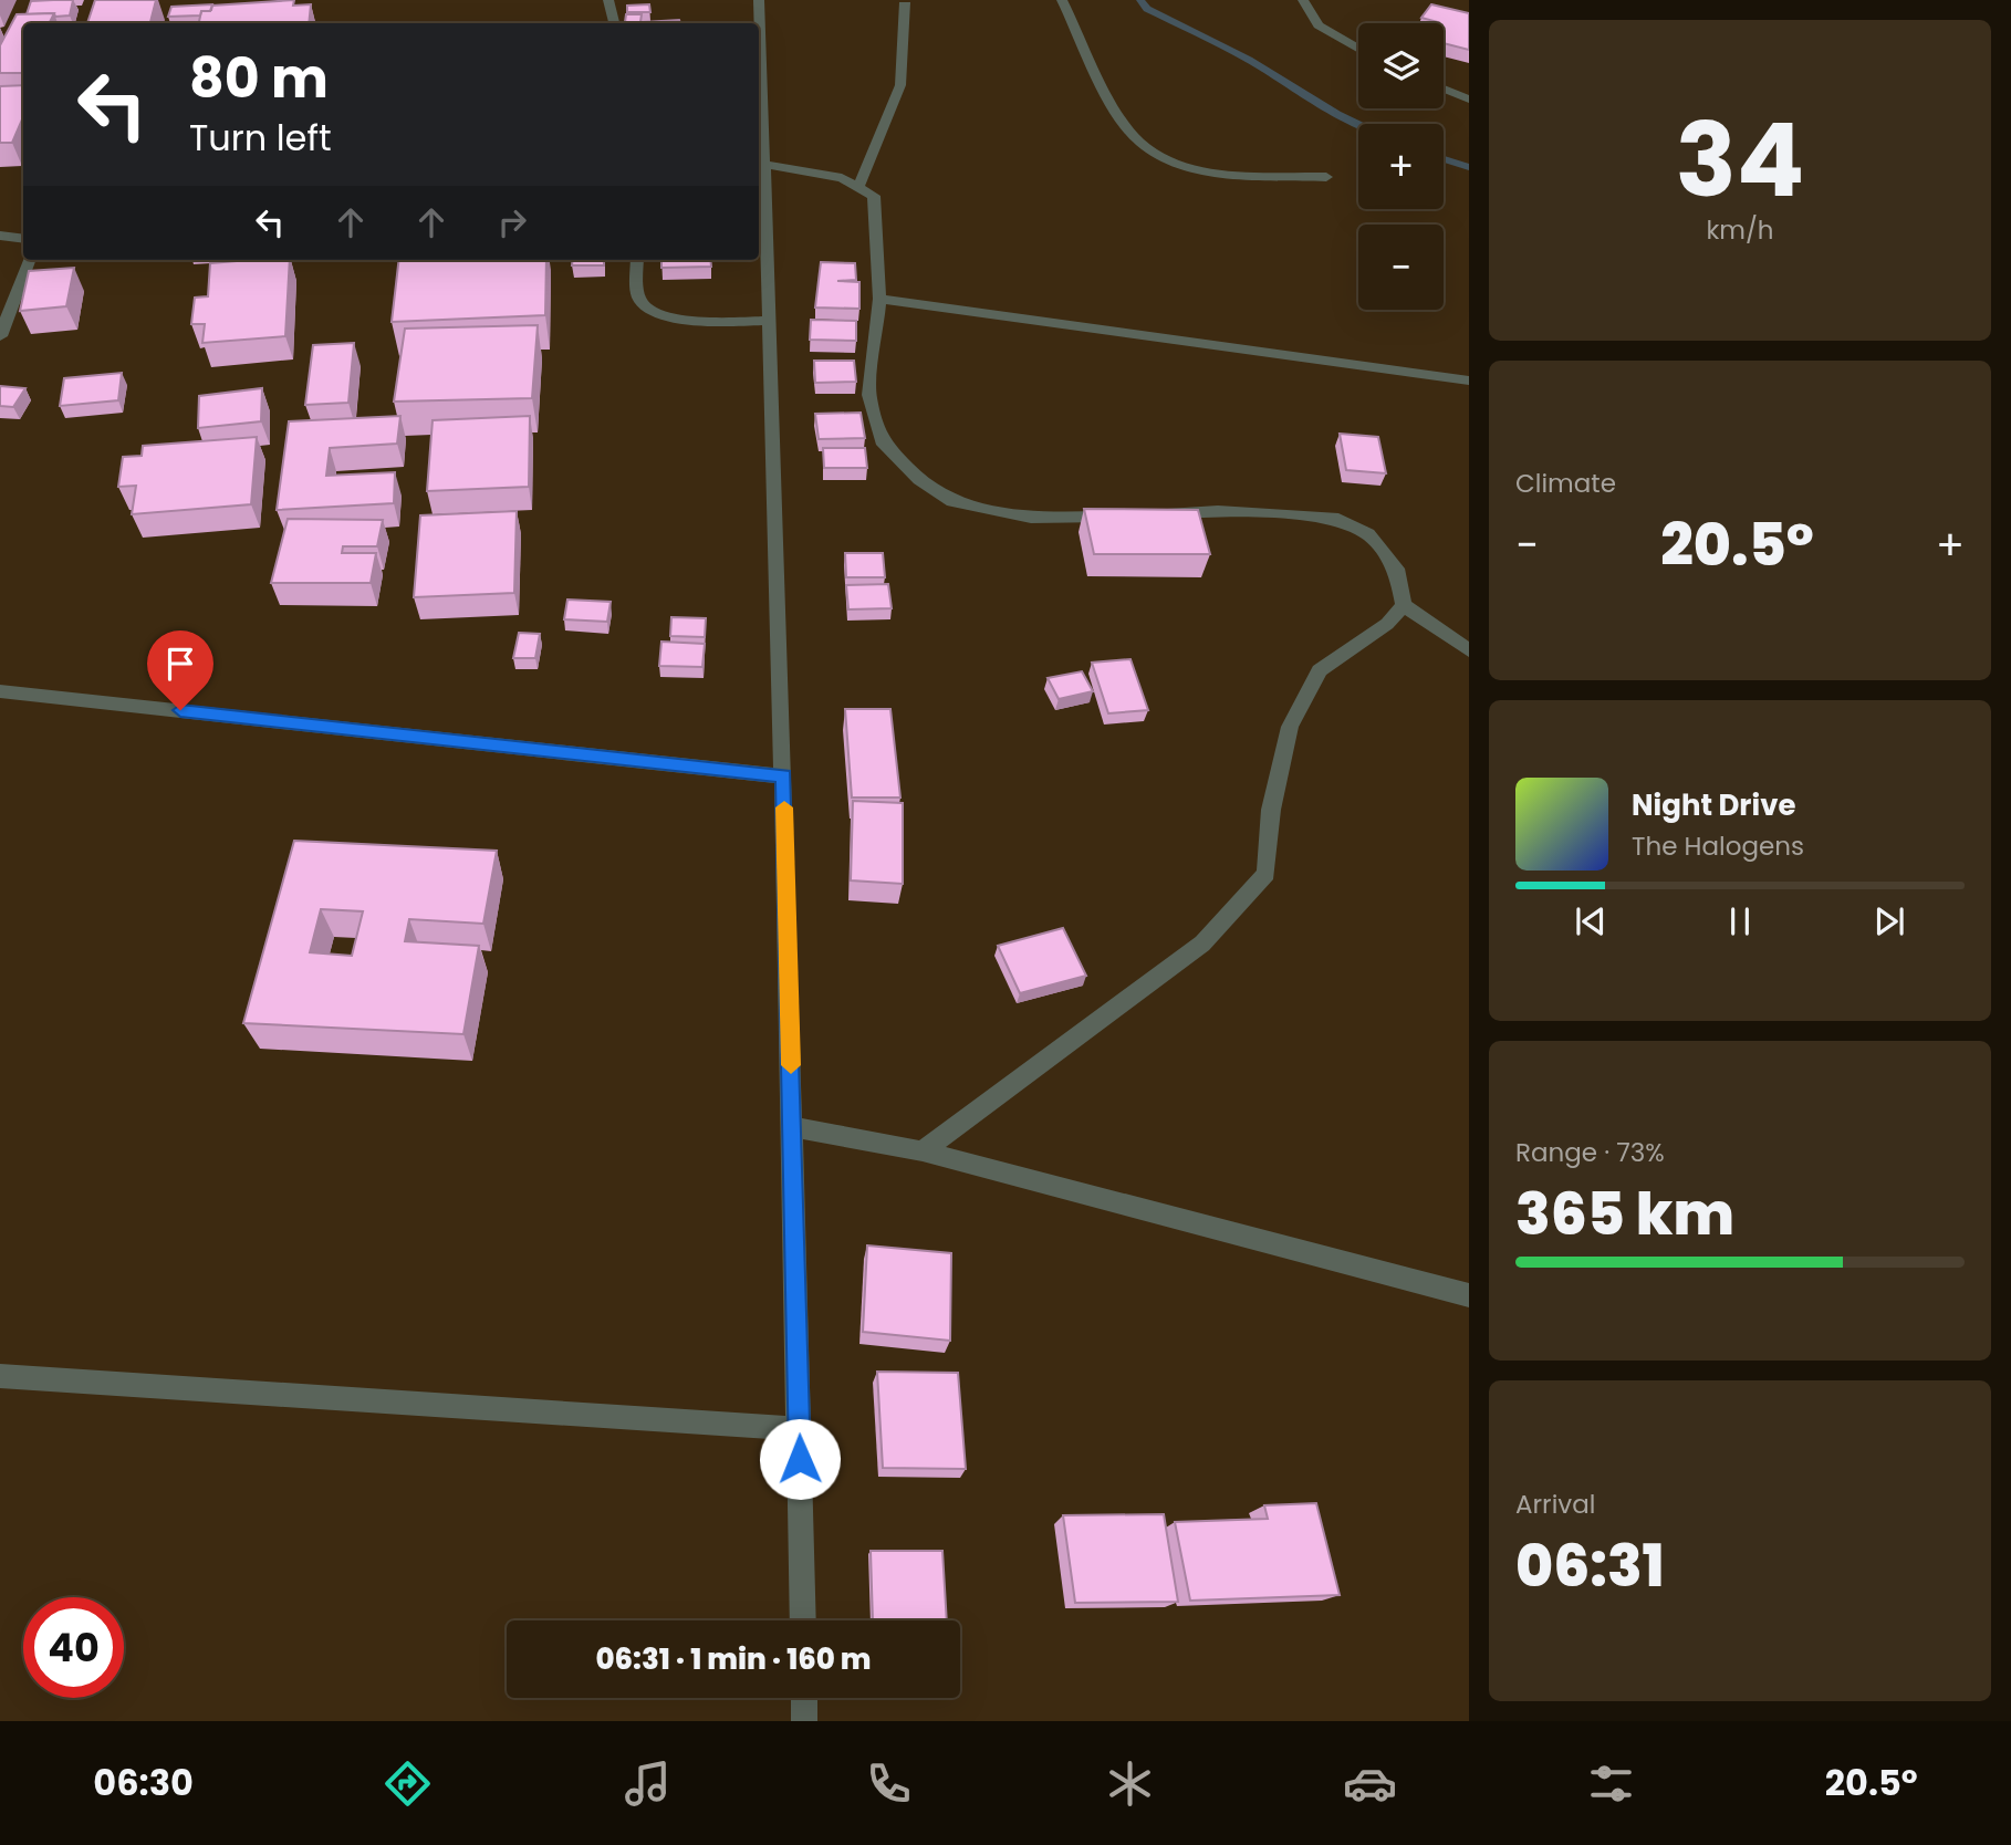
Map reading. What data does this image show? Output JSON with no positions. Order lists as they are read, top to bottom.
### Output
{
  "page": {
    "tile": [
      ["34", "km/h"],
      "Climate",
      ["Range · 73%", "365 km"],
      ["Arrival", "06:31"]
    ],
    "map_buttons": ["+", "−"],
    "turn": ["80 m", "Turn left"],
    "heat": ["−", "20.5°", "+"],
    "song": ["Night Drive", "The Halogens"],
    "limit": "40",
    "trip": "06:31 · 1 min · 160 m",
    "tabs": ["06:30", "20.5°"]
  }
}
